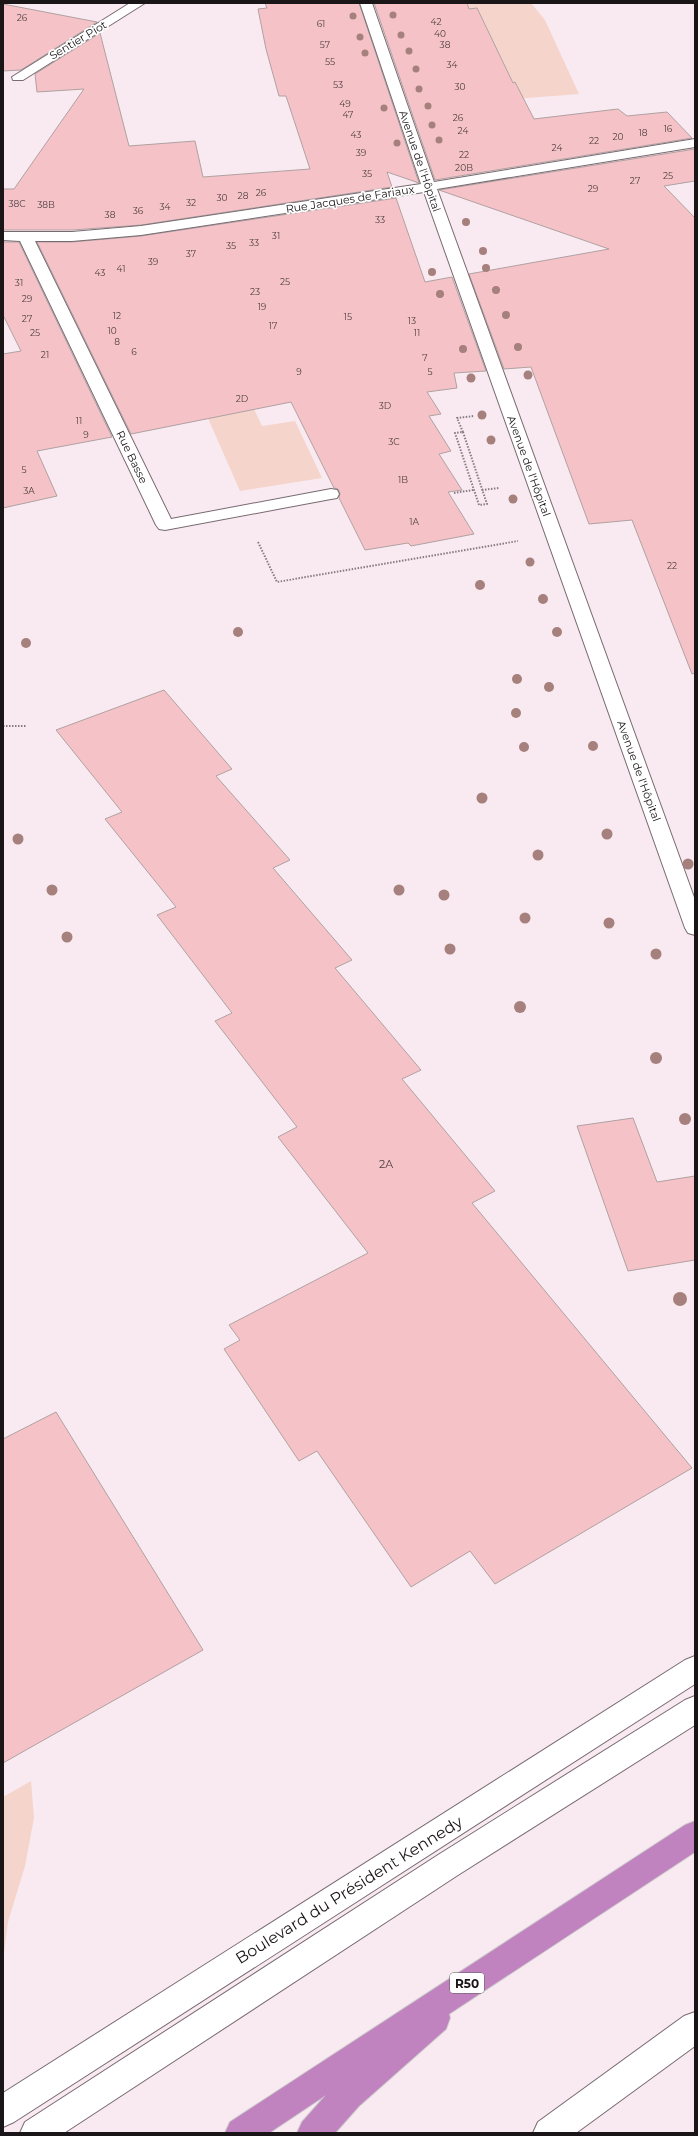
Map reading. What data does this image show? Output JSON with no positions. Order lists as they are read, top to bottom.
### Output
{
  "streets": {
    "highway": ["R50"],
    "street": [
      "Sentier Piot",
      "Avenue de l'Hôpital",
      "Rue Jacques de Fariaux",
      "Rue Basse",
      "Boulevard du Président Kennedy"
    ]
  },
  "crossings": [
    ["Avenue de l'Hôpital", "Rue Jacques de Fariaux"],
    ["Rue Jacques de Fariaux", "Rue Basse"]
  ],
  "house_numbers": [
    "26",
    "42",
    "61",
    "40",
    "57",
    "38",
    "55",
    "34",
    "53",
    "30",
    "49",
    "47",
    "26",
    "16",
    "24",
    "18",
    "43",
    "20",
    "22",
    "24",
    "39",
    "22",
    "20B",
    "35",
    "25",
    "27",
    "29",
    "26",
    "28",
    "30",
    "32",
    "38C",
    "38B",
    "34",
    "36",
    "38",
    "33",
    "31",
    "33",
    "35",
    "37",
    "39",
    "41",
    "43",
    "25",
    "31",
    "23",
    "29",
    "19",
    "12",
    "15",
    "27",
    "13",
    "17",
    "10",
    "25",
    "11",
    "8",
    "6",
    "21",
    "7",
    "9",
    "5",
    "2D",
    "3D",
    "11",
    "9",
    "3C",
    "5",
    "1B",
    "3A",
    "1A",
    "22",
    "2A"
  ]
}
